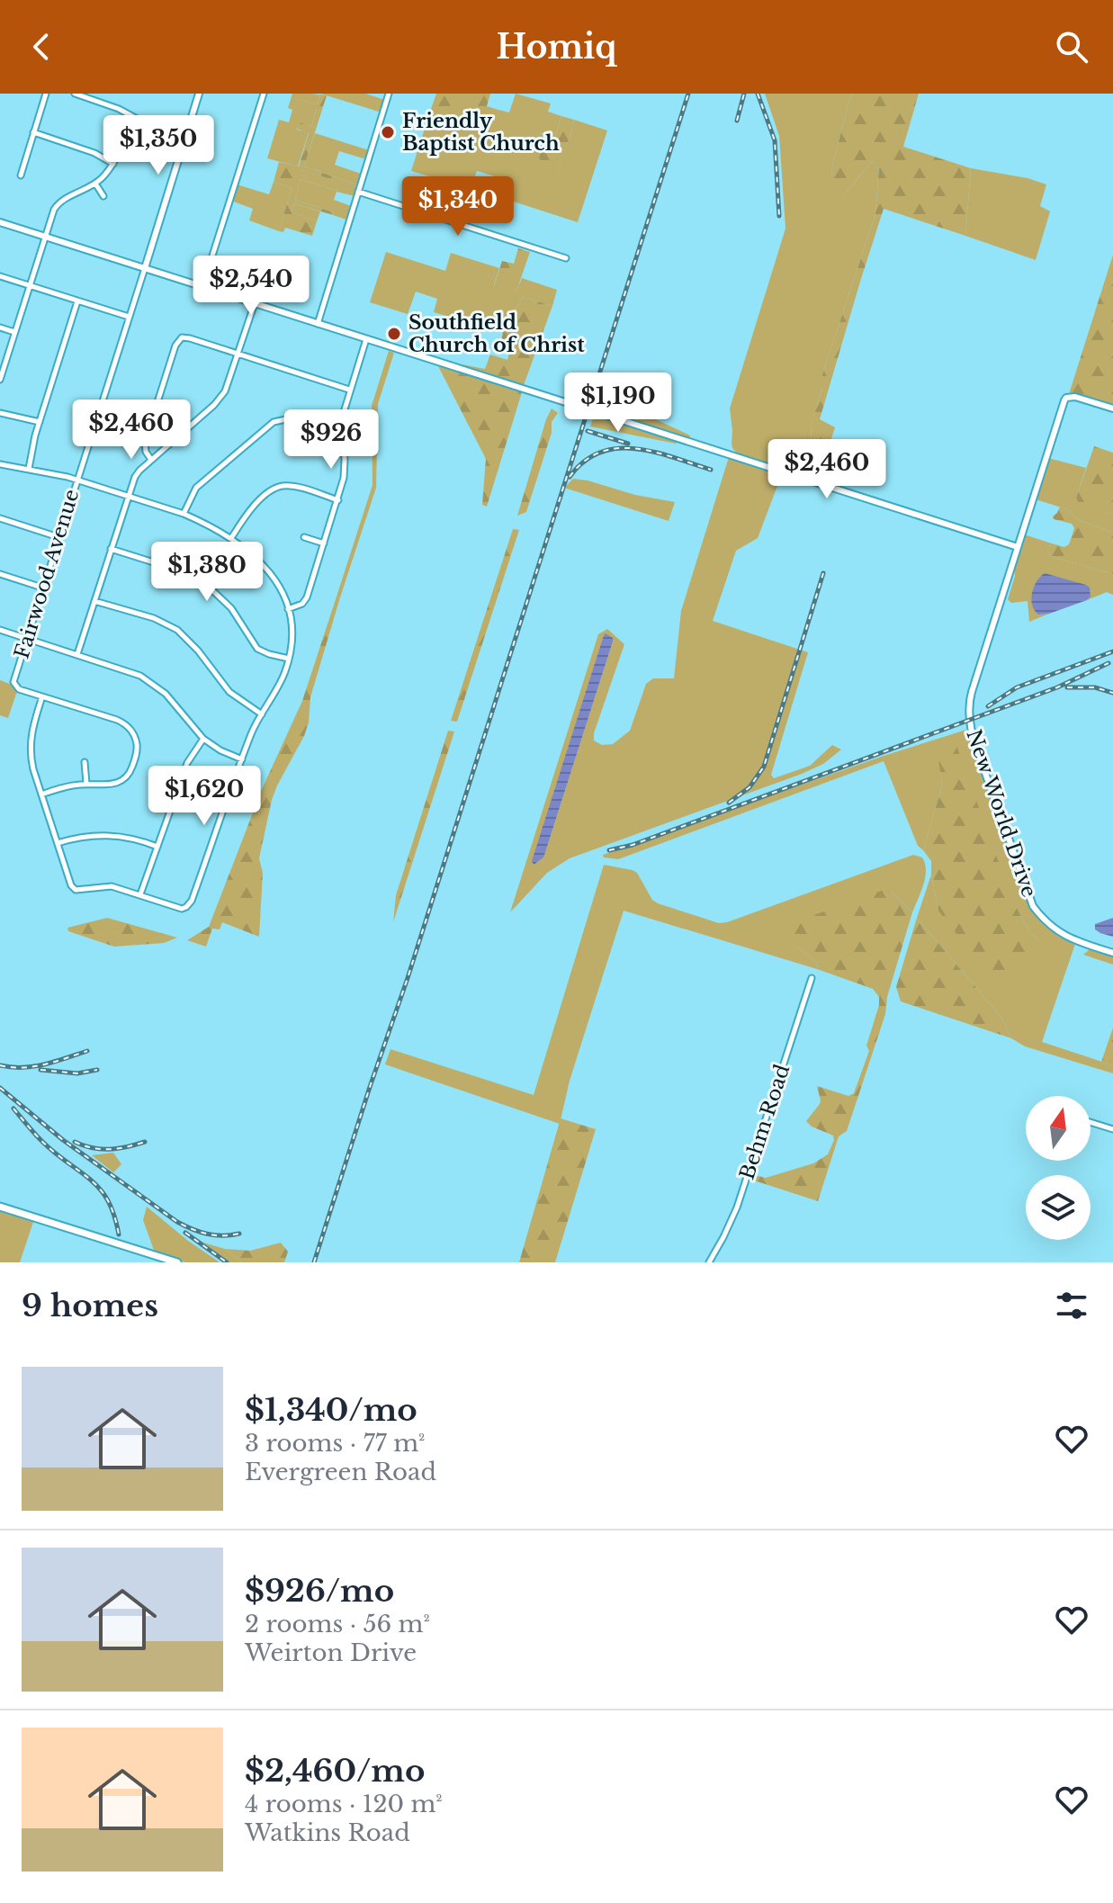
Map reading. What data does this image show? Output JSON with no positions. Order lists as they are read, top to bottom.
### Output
{
  "streets": {
    "street": ["Fairwood Avenue", "New World Drive", "Behm Road"]
  },
  "places": ["Friendly Baptist Church", "Southfield Church of Christ"],
  "north": "top",
  "page": {
    "header": "Homiq",
    "price": [
      "$1,350",
      "$1,340",
      "$2,540",
      "$1,190",
      "$2,460",
      "$926",
      "$2,460",
      "$1,380",
      "$1,620"
    ],
    "heading": "9 homes",
    "list": [
      {
        "name": "$1,340/mo",
        "note": "3 rooms · 77 m² · Evergreen Road"
      },
      {
        "name": "$926/mo",
        "note": "2 rooms · 56 m² · Weirton Drive"
      },
      {
        "name": "$2,460/mo",
        "note": "4 rooms · 120 m² · Watkins Road"
      }
    ]
  }
}
